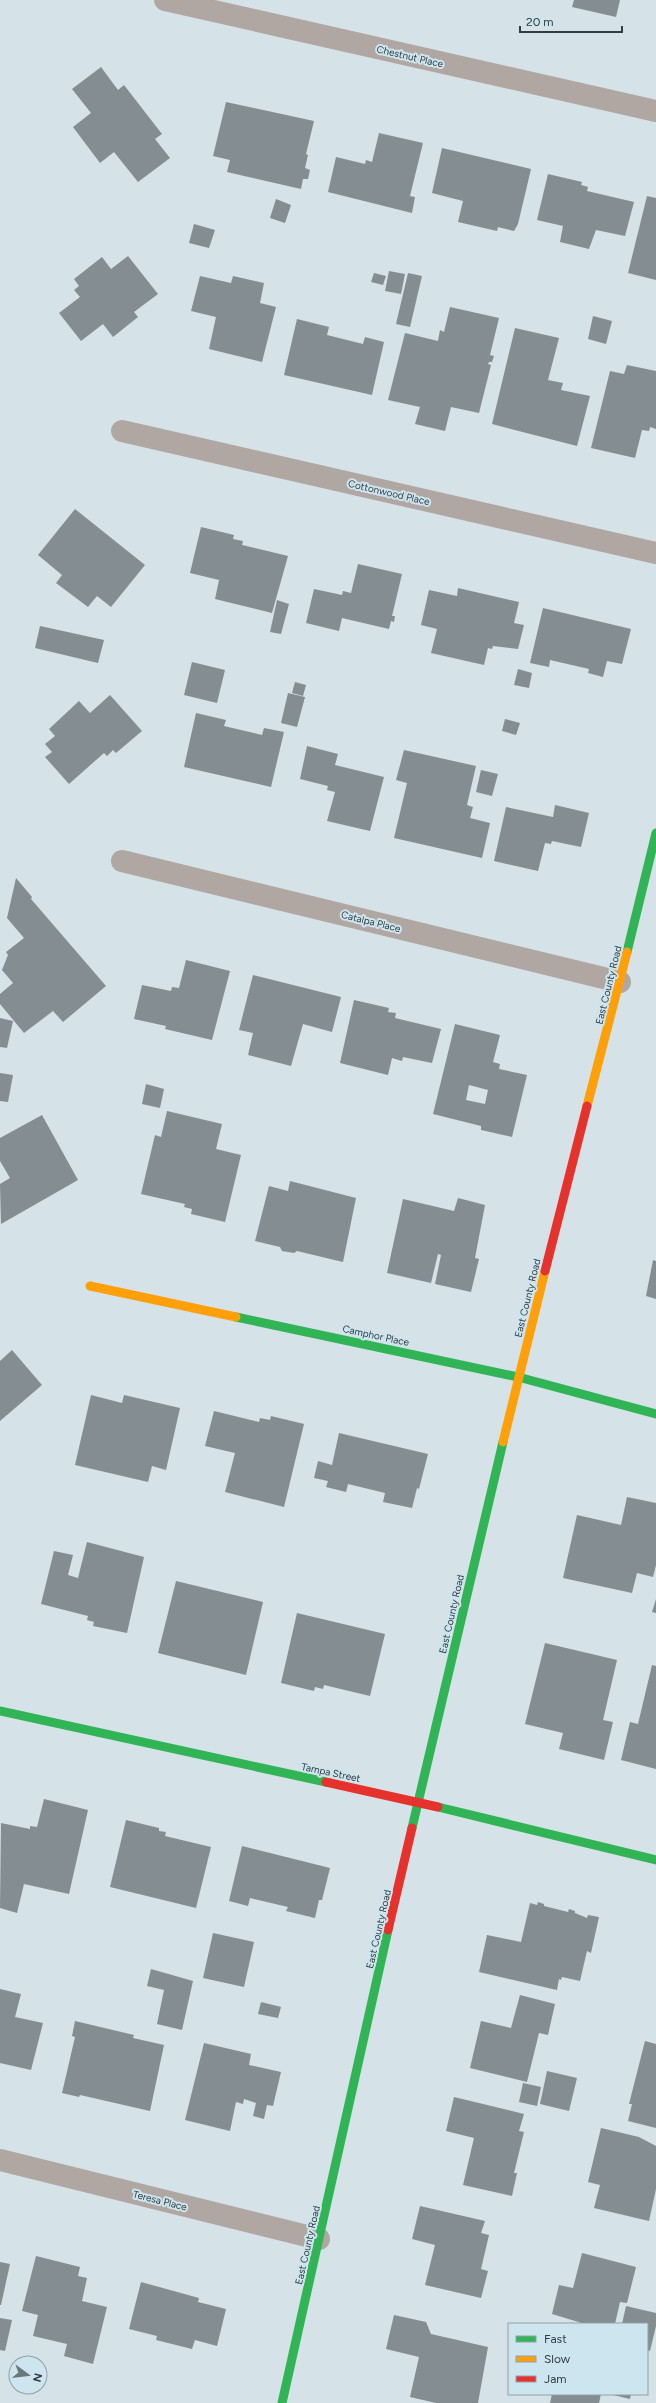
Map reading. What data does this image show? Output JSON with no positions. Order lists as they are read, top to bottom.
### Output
{
  "streets": {
    "street": [
      "Chestnut Place",
      "Cottonwood Place",
      "Catalpa Place",
      "East County Road",
      "Camphor Place",
      "Tampa Street",
      "Teresa Place"
    ]
  },
  "crossings": [
    ["Catalpa Place", "East County Road"],
    ["East County Road", "Camphor Place"],
    ["East County Road", "Tampa Street"],
    ["East County Road", "Teresa Place"]
  ],
  "legend": ["Fast", "Slow", "Jam"],
  "scale_bar": "20 m",
  "north": "right"
}
